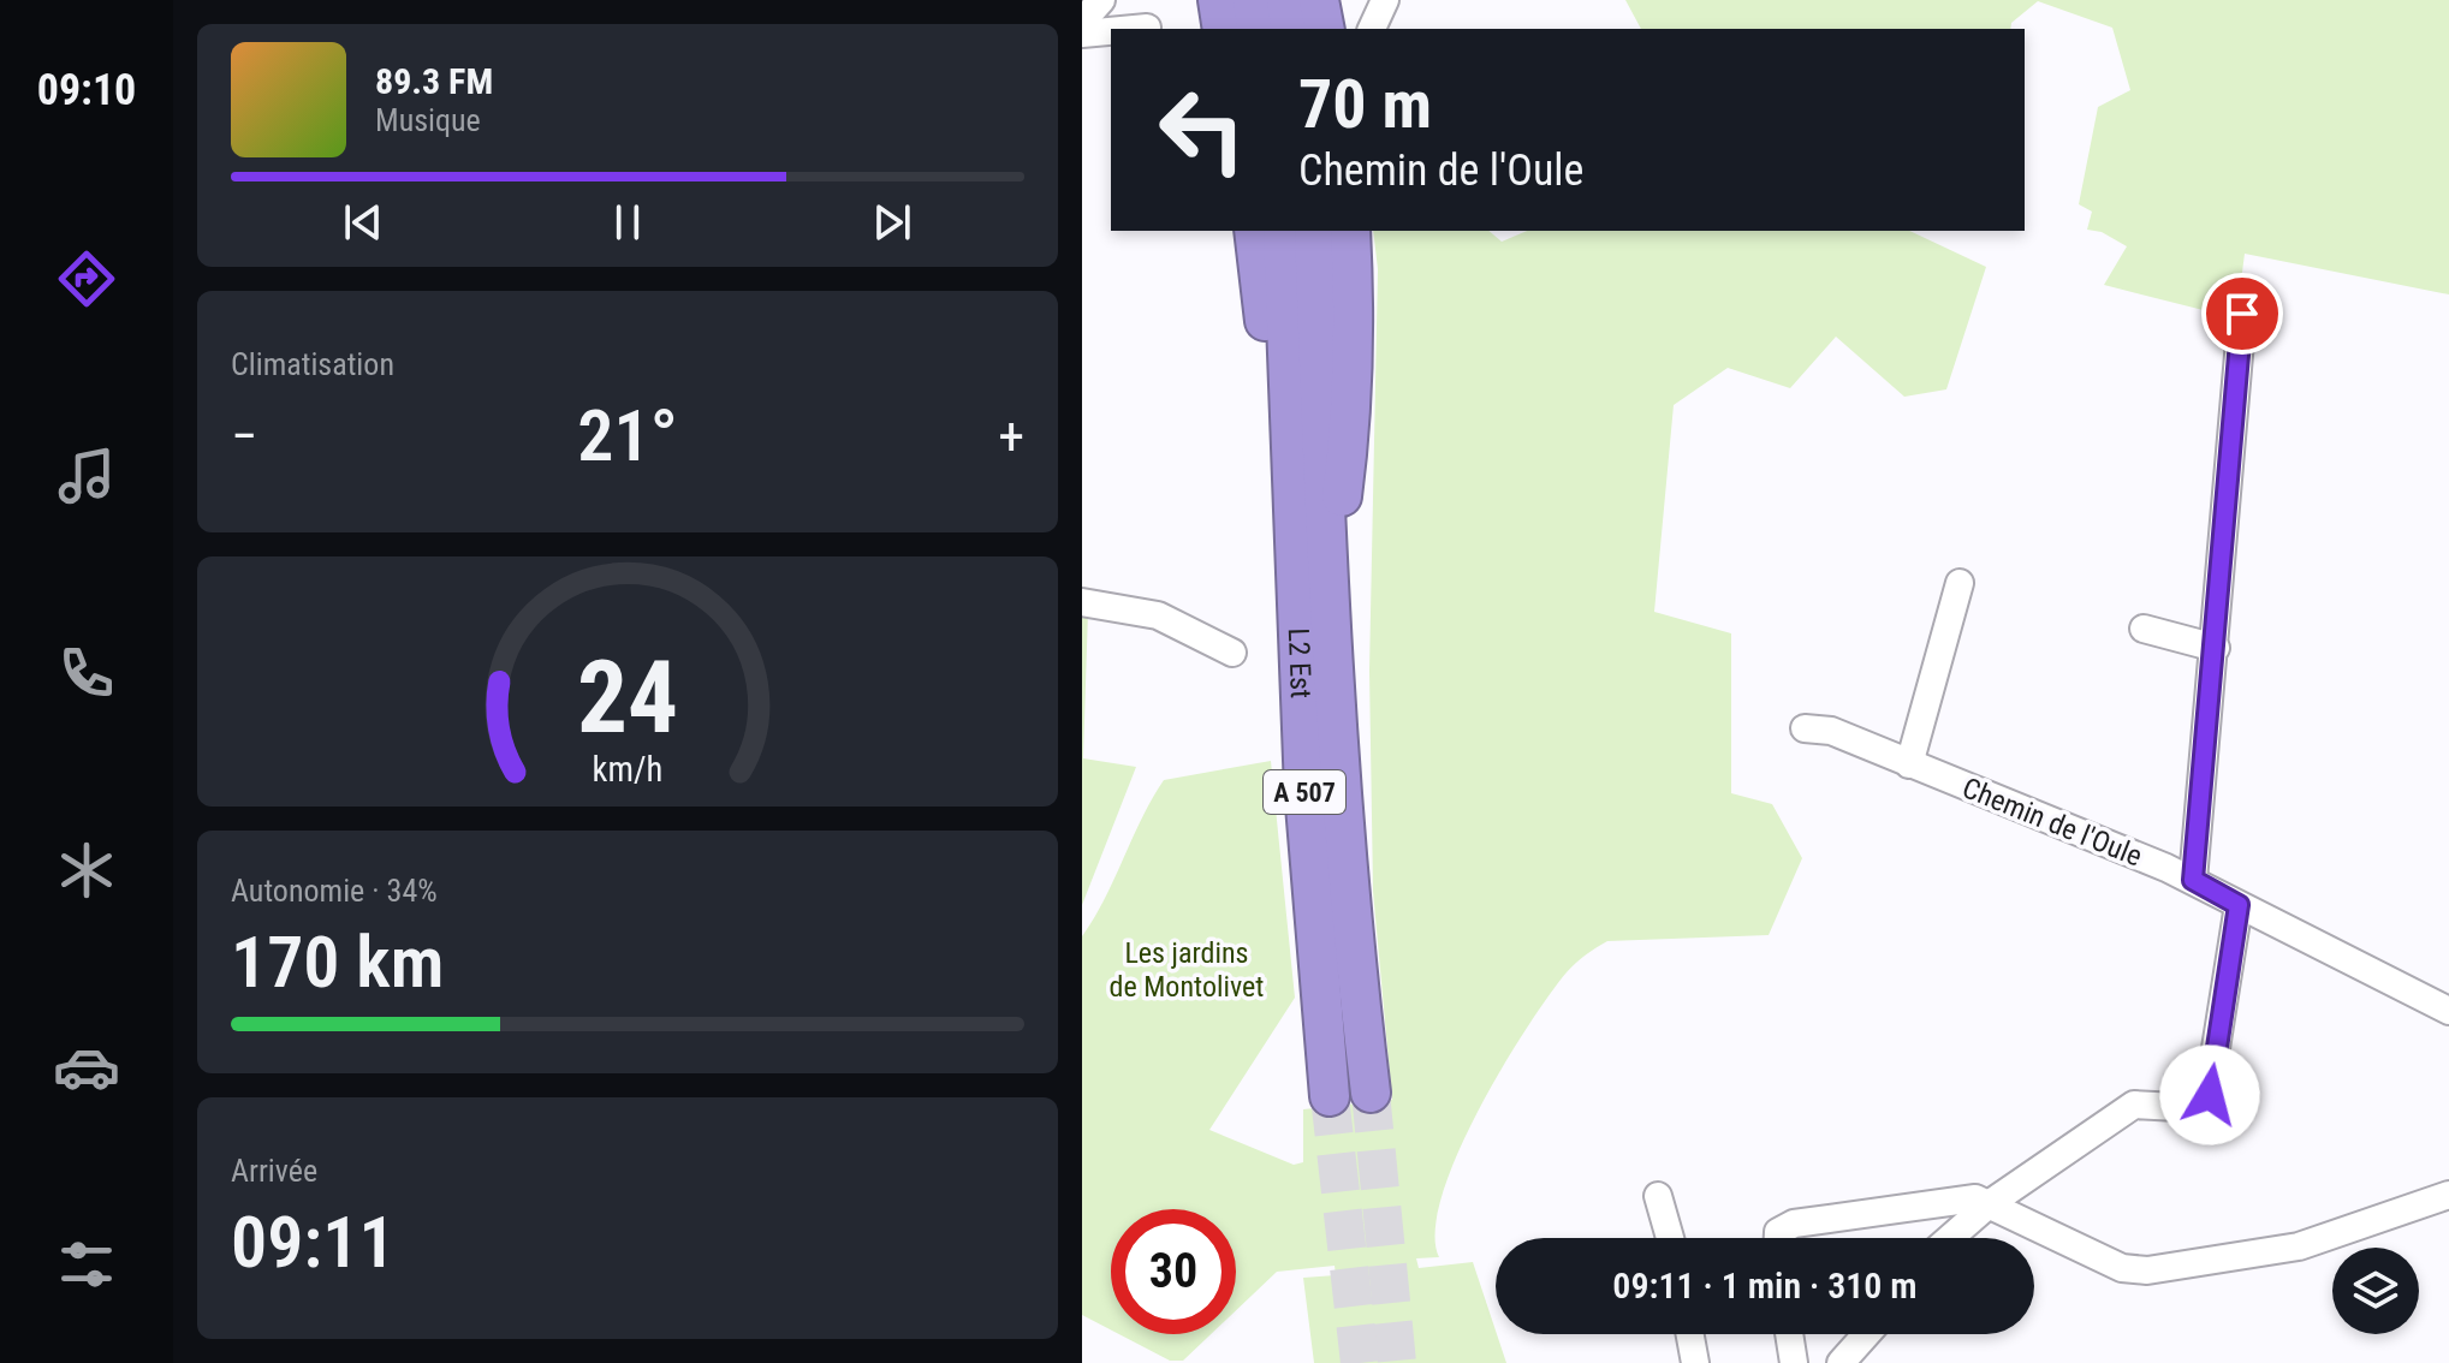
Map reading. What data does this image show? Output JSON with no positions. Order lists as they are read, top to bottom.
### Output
{
  "streets": {
    "highway": ["L2 Est", "A 507"],
    "street": ["Chemin de l'Oule"]
  },
  "parks": ["Les jardins de Montolivet"],
  "page": {
    "tabs": "09:10",
    "turn": ["70 m", "Chemin de l'Oule"],
    "song": ["89.3 FM", "Musique"],
    "tile": [
      "Climatisation",
      ["Autonomie · 34%", "170 km"],
      ["Arrivée", "09:11"]
    ],
    "heat": ["−", "21°", "+"],
    "limit": "30",
    "trip": "09:11 · 1 min · 310 m",
    "gauge": ["24", "km/h"]
  }
}
